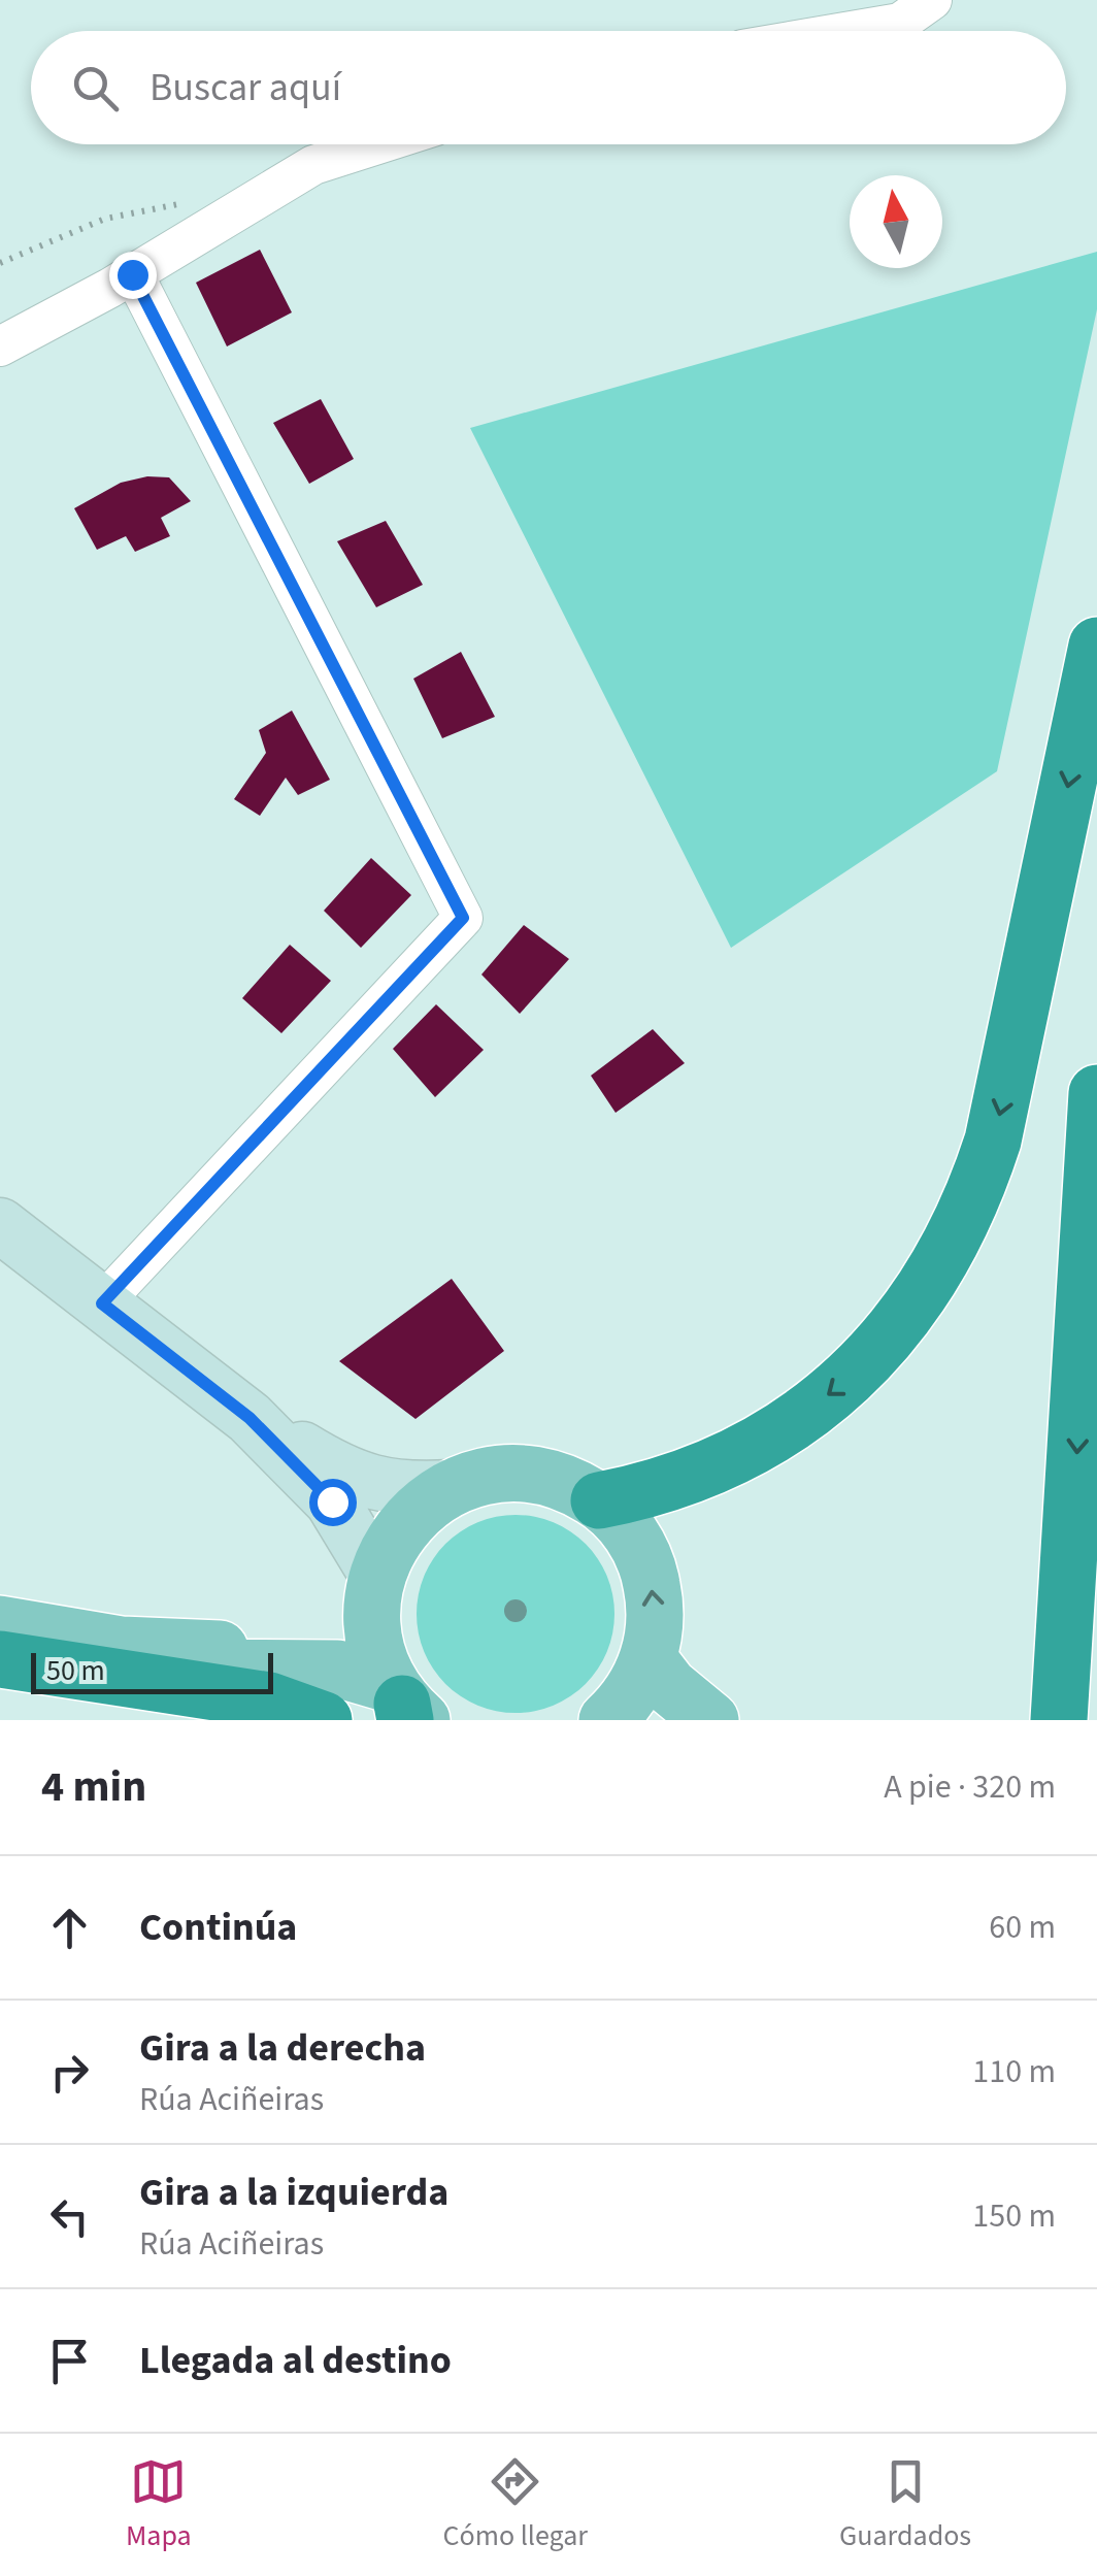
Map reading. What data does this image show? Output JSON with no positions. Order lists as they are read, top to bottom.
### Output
{
  "scale_bar": "50 m",
  "north": "top",
  "page": {
    "search": "Buscar aquí",
    "scale": "50 m",
    "heading": ["4 min", "A pie · 320 m"],
    "list": [
      ["Continúa", "60 m"],
      ["Gira a la derecha", "Rúa Aciñeiras", "110 m"],
      ["Gira a la izquierda", "Rúa Aciñeiras", "150 m"],
      "Llegada al destino"
    ],
    "nav": ["Mapa", "Cómo llegar", "Guardados"]
  }
}
